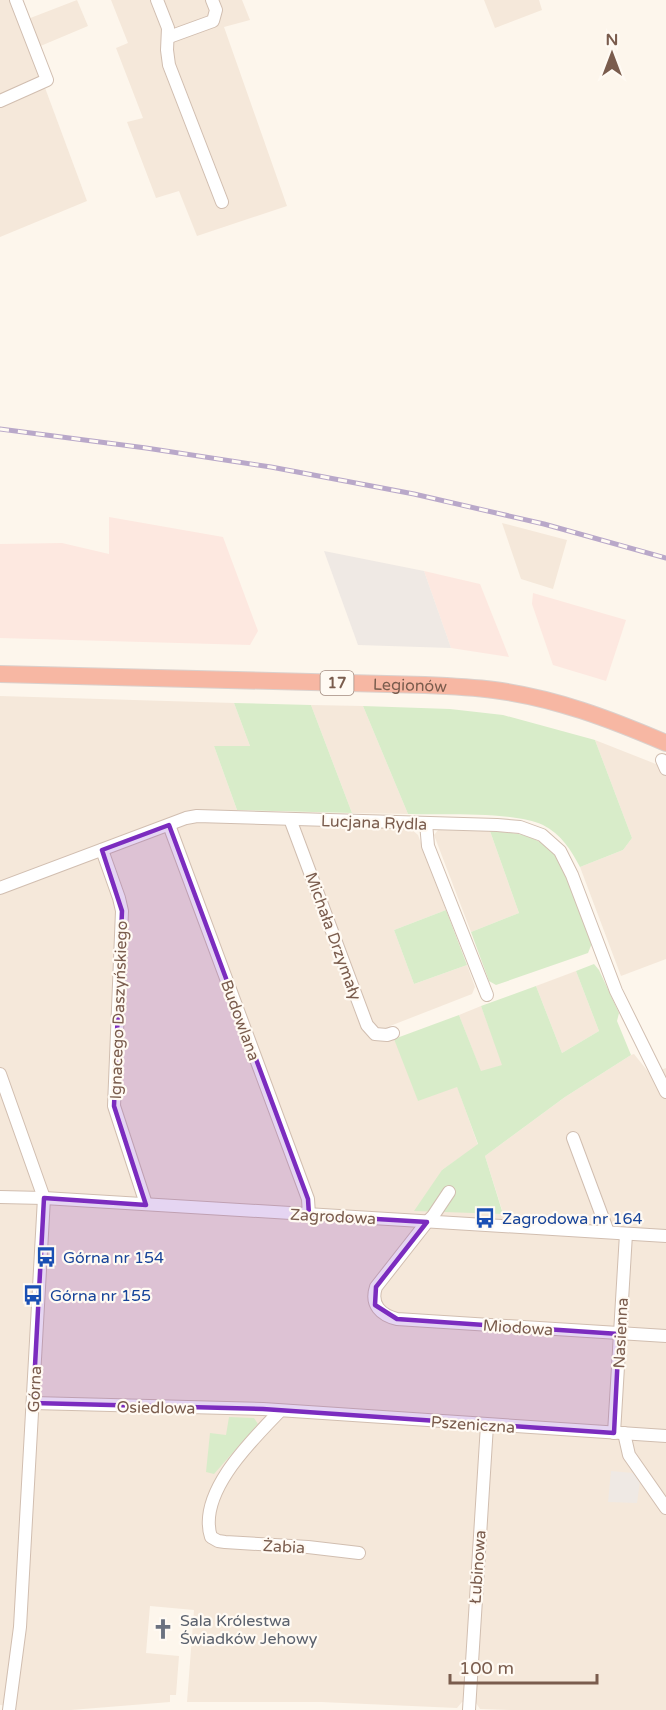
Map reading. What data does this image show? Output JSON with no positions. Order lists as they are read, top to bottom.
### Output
{
  "streets": {
    "highway": ["17", "Legionów"],
    "street": [
      "Lucjana Rydla",
      "Michała Drzymały",
      "Ignacego Daszyńskiego",
      "Budowlana",
      "Zagrodowa",
      "Miodowa",
      "Nasienna",
      "Górna",
      "Osiedlowa",
      "Pszeniczna",
      "Żabia",
      "Łubinowa"
    ]
  },
  "crossings": [
    ["Lucjana Rydla", "Michała Drzymały"],
    ["Lucjana Rydla", "Ignacego Daszyńskiego"],
    ["Lucjana Rydla", "Budowlana"],
    ["Ignacego Daszyńskiego", "Zagrodowa"],
    ["Budowlana", "Zagrodowa"],
    ["Zagrodowa", "Miodowa"],
    ["Zagrodowa", "Nasienna"],
    ["Zagrodowa", "Górna"],
    ["Miodowa", "Nasienna"],
    ["Nasienna", "Pszeniczna"],
    ["Górna", "Osiedlowa"],
    ["Osiedlowa", "Pszeniczna"],
    ["Osiedlowa", "Żabia"],
    ["Pszeniczna", "Żabia"],
    ["Pszeniczna", "Łubinowa"]
  ],
  "places": {
    "bus stop": ["Zagrodowa nr 164", "Górna nr 154", "Górna nr 155"],
    "church": ["Sala Królestwa Świadków Jehowy"]
  },
  "scale_bar": "100 m",
  "north": "top"
}
